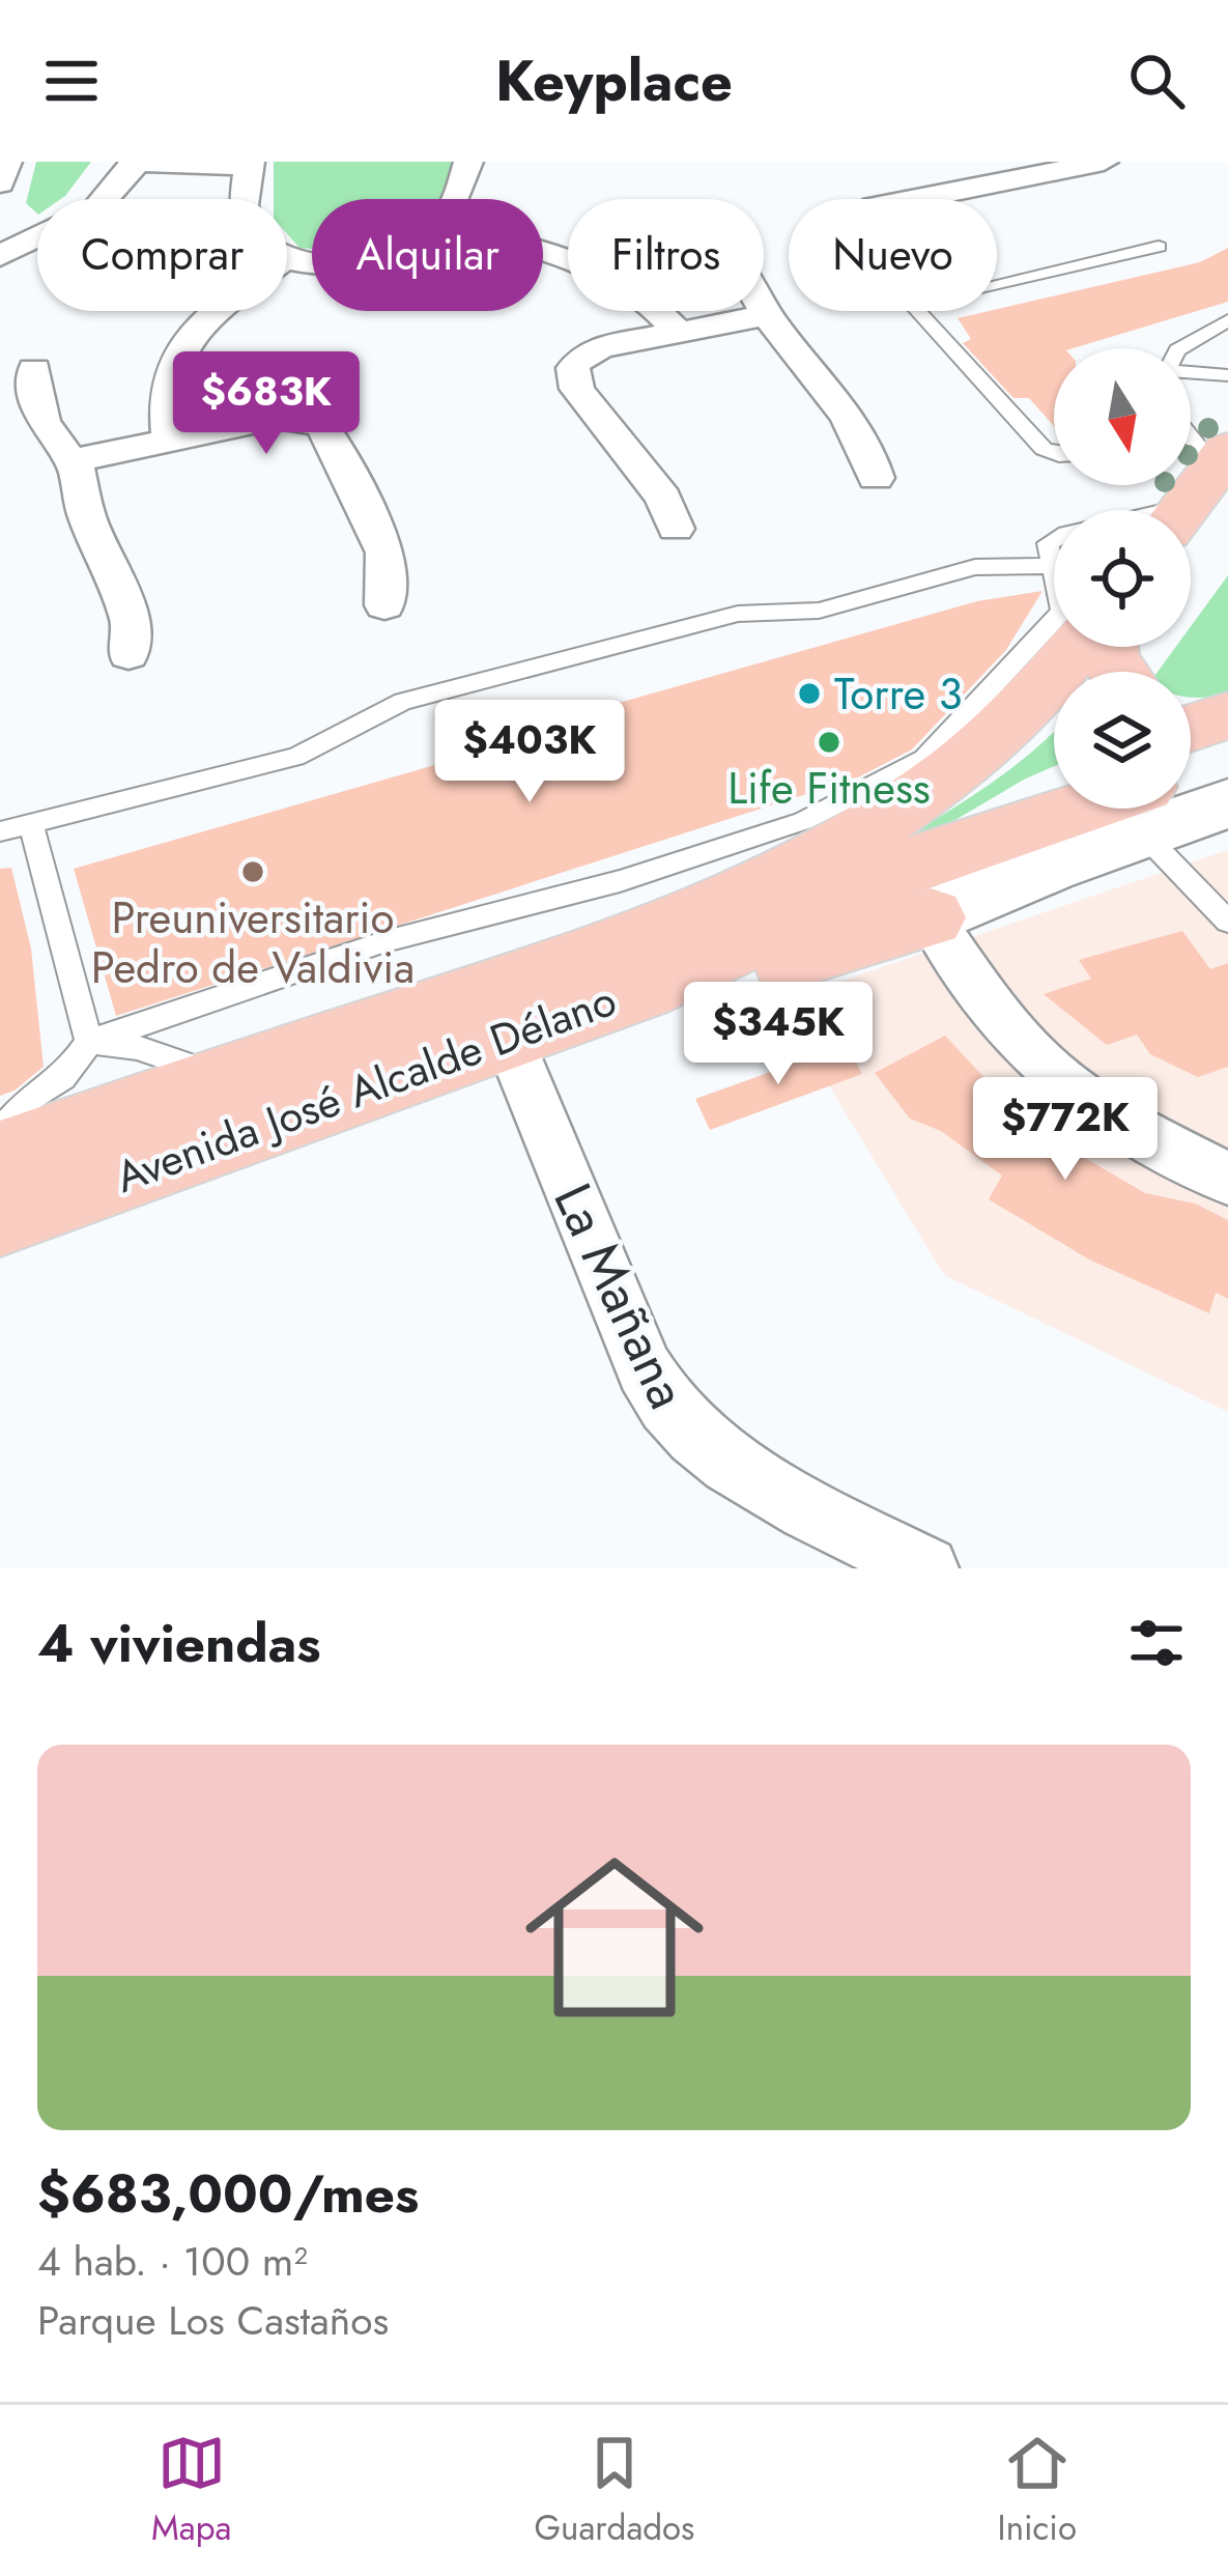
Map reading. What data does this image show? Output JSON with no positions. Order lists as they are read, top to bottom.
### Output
{
  "streets": {
    "main road": ["Avenida José Alcalde Délano"],
    "street": ["La Mañana"]
  },
  "crossings": [
    ["Avenida José Alcalde Délano", "La Mañana"]
  ],
  "places": ["Torre 3", "Life Fitness", "Preuniversitario Pedro de Valdivia"],
  "north": "bottom",
  "page": {
    "header": "Keyplace",
    "chip": [
      "Comprar",
      "Alquilar",
      "Filtros",
      "Nuevo"
    ],
    "price": [
      "$683K",
      "$403K",
      "$345K",
      "$772K"
    ],
    "heading": "4 viviendas",
    "list": [
      {
        "name": "$683,000/mes",
        "note": "4 hab. · 100 m² · Parque Los Castaños"
      }
    ],
    "tabs": ["Mapa", "Guardados", "Inicio"]
  }
}
